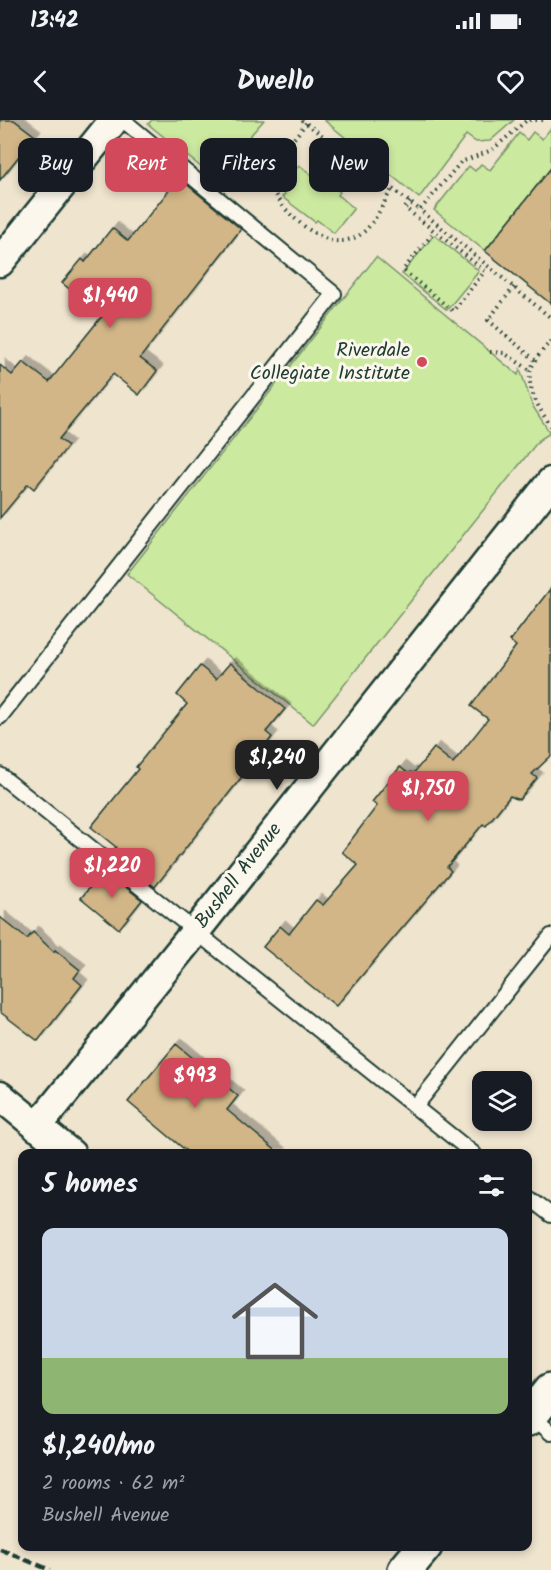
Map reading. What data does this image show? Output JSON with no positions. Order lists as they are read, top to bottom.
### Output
{
  "streets": {
    "street": ["Bushell Avenue"]
  },
  "places": ["Riverdale Collegiate Institute"],
  "page": {
    "status": "13:42",
    "header": "Dwello",
    "chip": [
      "Buy",
      "Rent",
      "Filters",
      "New"
    ],
    "price": [
      "$1,440",
      "$1,240",
      "$1,750",
      "$1,220",
      "$993"
    ],
    "heading": "5 homes",
    "list": [
      {
        "name": "$1,240/mo",
        "note": "2 rooms · 62 m² · Bushell Avenue"
      }
    ]
  }
}
